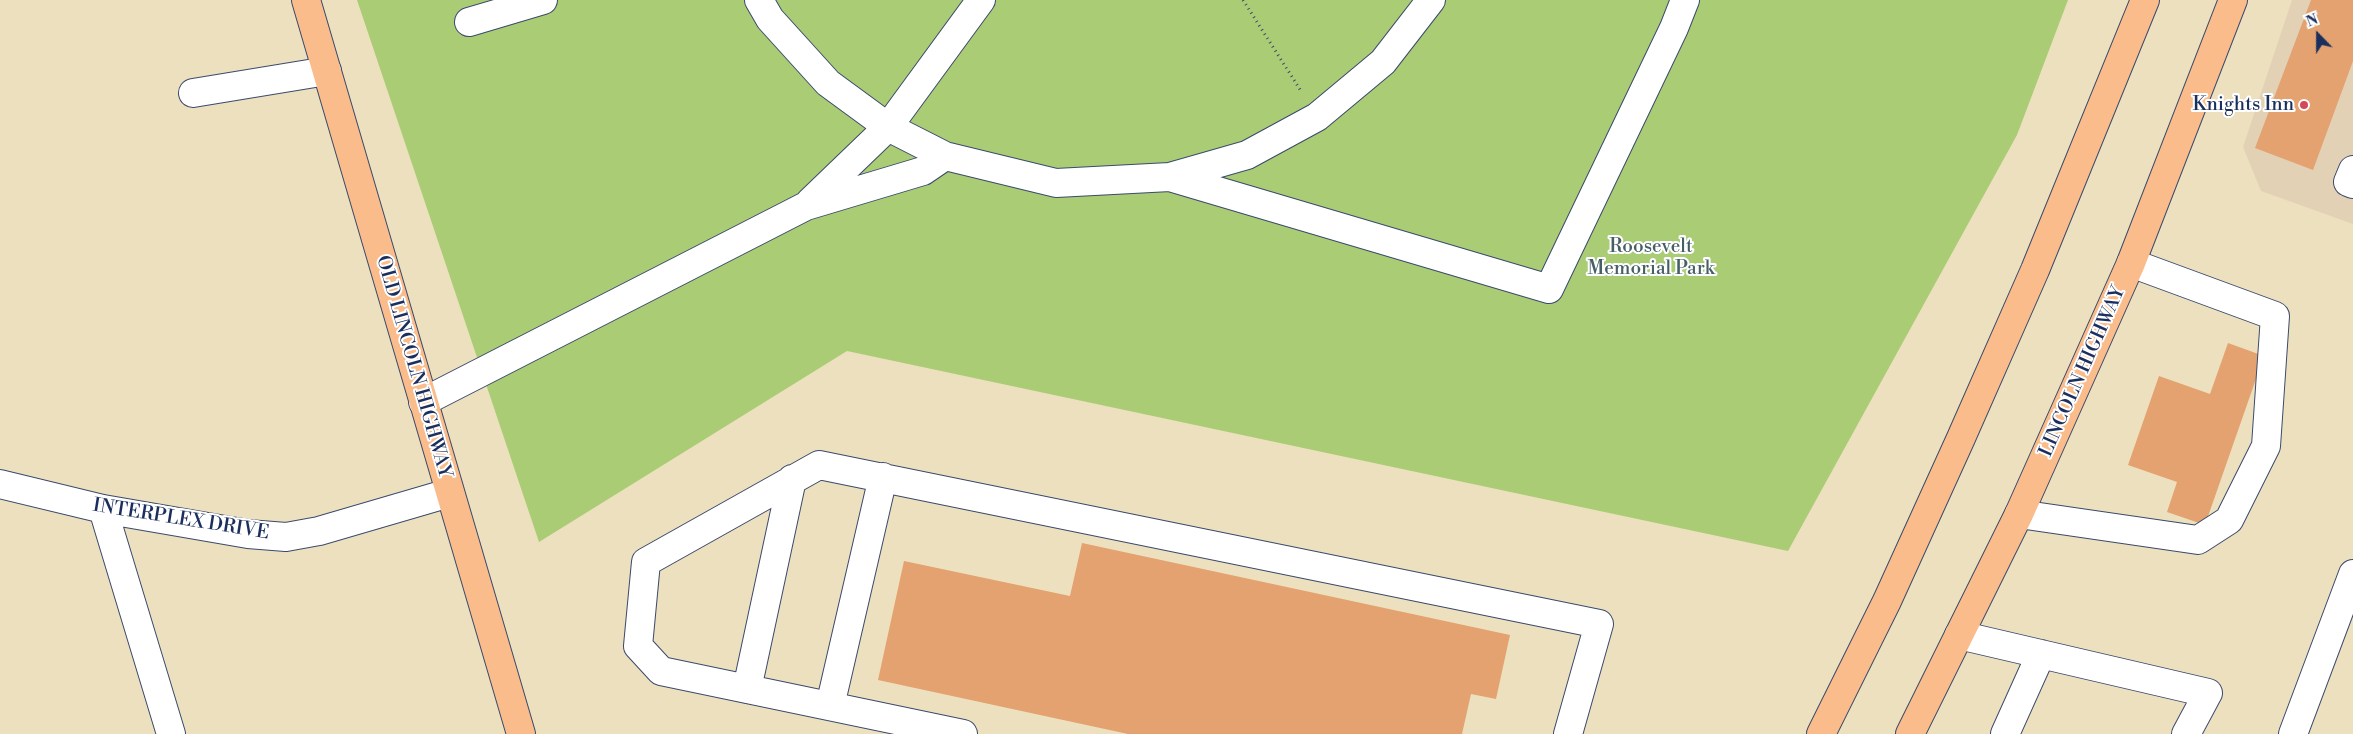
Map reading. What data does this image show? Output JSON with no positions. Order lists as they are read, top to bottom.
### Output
{
  "streets": {
    "main road": ["OLD LINCOLN HIGHWAY", "LINCOLN HIGHWAY"],
    "street": ["INTERPLEX DRIVE"]
  },
  "crossings": [
    ["OLD LINCOLN HIGHWAY", "INTERPLEX DRIVE"]
  ],
  "parks": ["Roosevelt Memorial Park"],
  "places": ["Knights Inn"],
  "north": "top"
}
